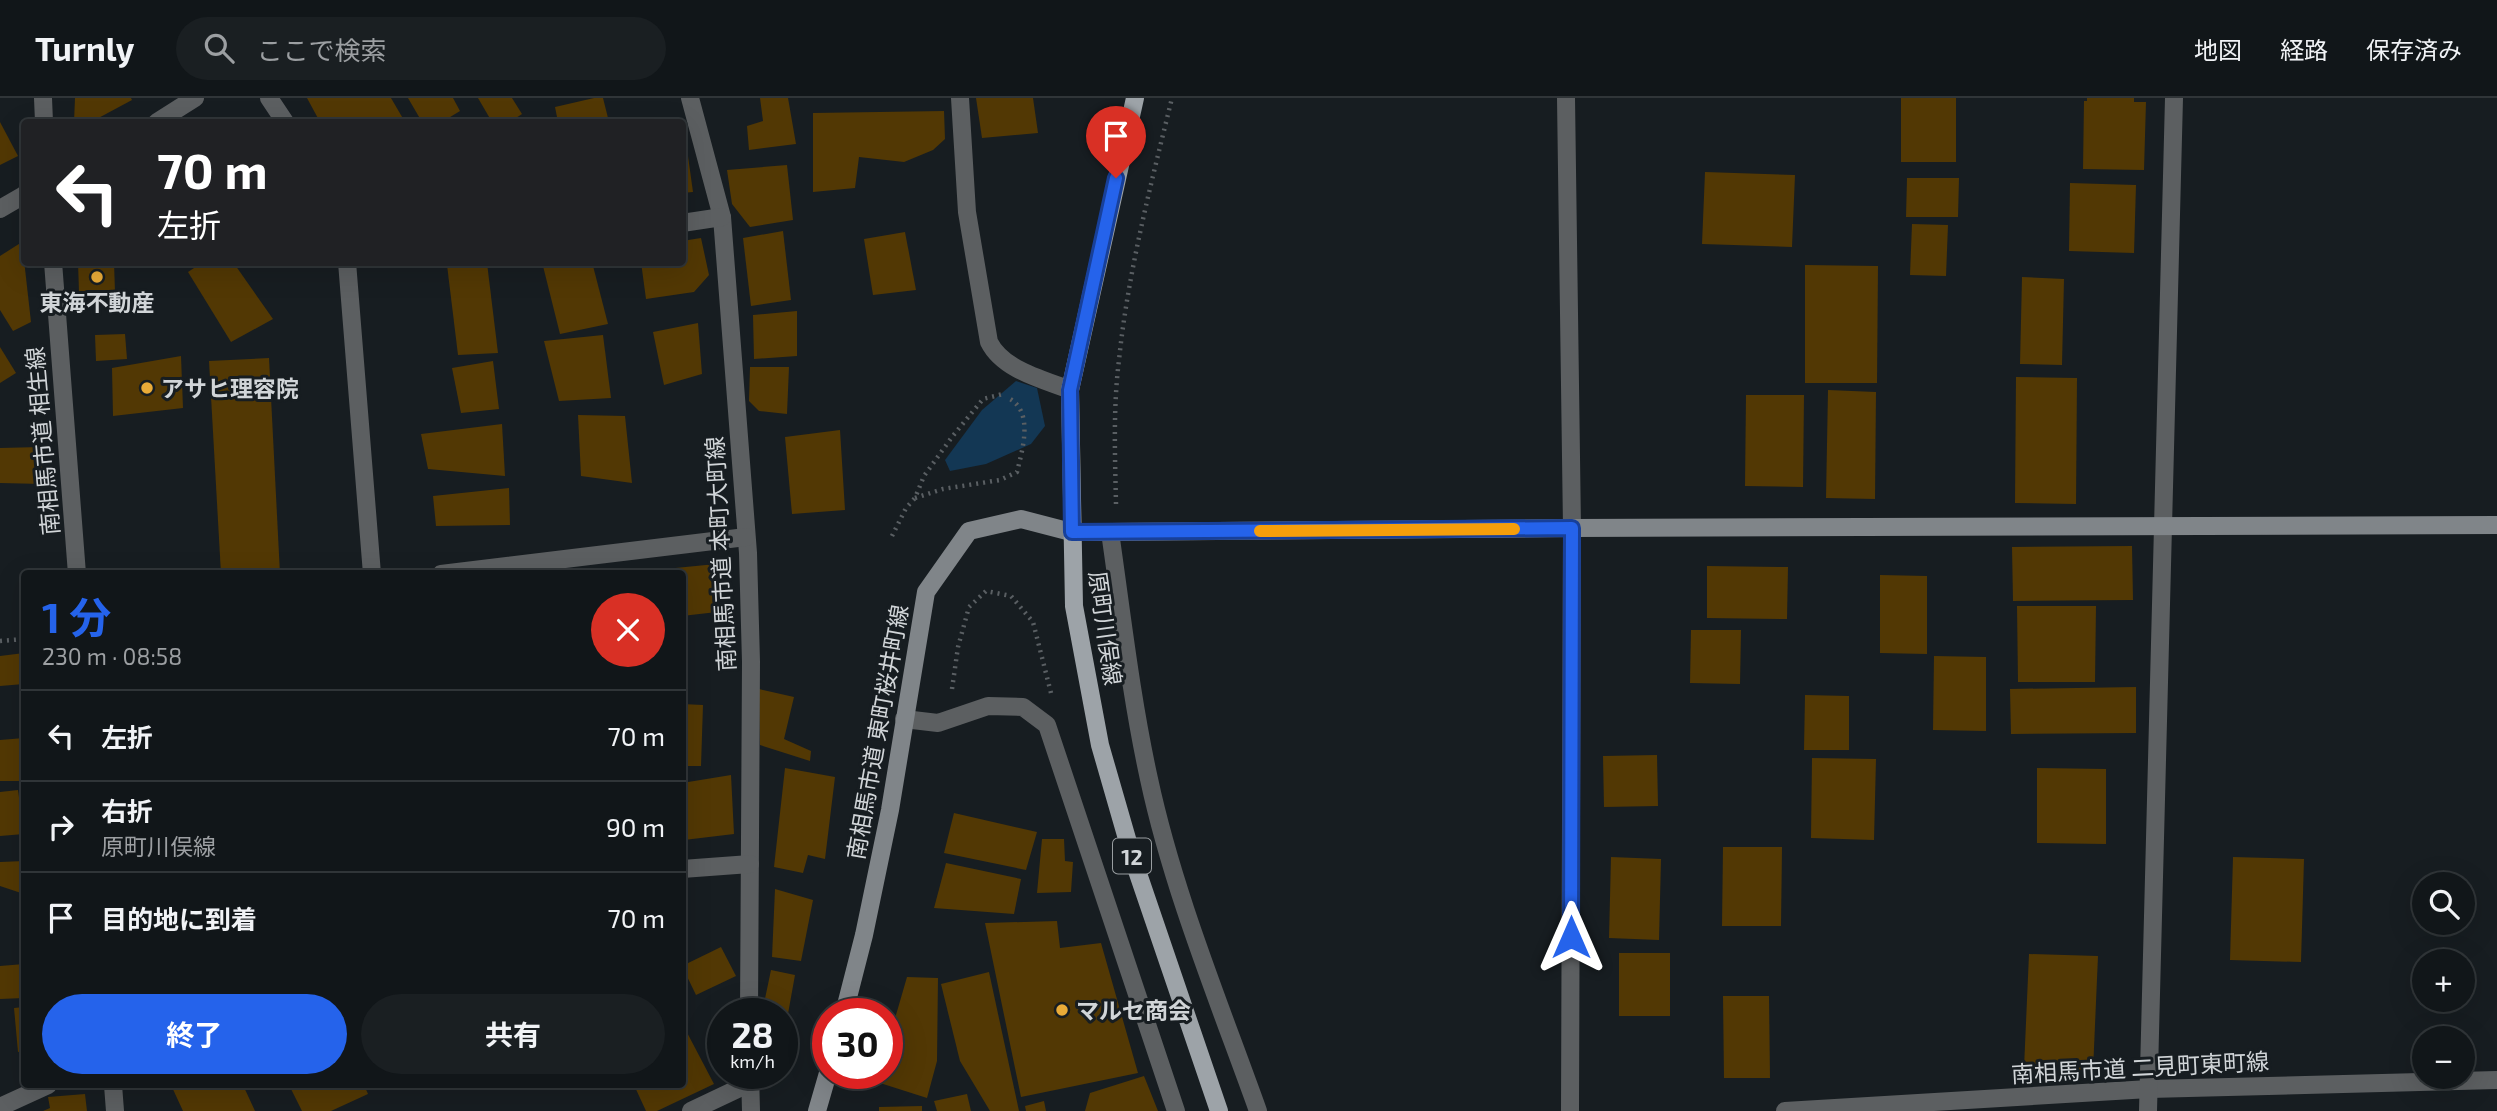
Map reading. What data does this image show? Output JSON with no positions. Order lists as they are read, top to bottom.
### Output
{
  "streets": {
    "main road": ["原町川俣線", "12"],
    "street": [
      "南相馬市道 相生線",
      "南相馬市道 本町大町線",
      "南相馬市道 東町桜井町線",
      "南相馬市道 二見町東町線"
    ]
  },
  "crossings": [
    ["原町川俣線", "南相馬市道 東町桜井町線"]
  ],
  "places": ["東海不動産", "アサヒ理容院", "マルセ商会"],
  "page": {
    "header": "Turnly",
    "search": "ここで検索",
    "nav": ["地図", "経路", "保存済み"],
    "turn": ["70 m", "左折"],
    "heading": ["1 分", "230 m · 08:58"],
    "list": [
      {
        "name": "左折",
        "value": "70 m"
      },
      {
        "name": "右折",
        "note": "原町川俣線",
        "value": "90 m"
      },
      {
        "name": "目的地に到着",
        "value": "70 m"
      }
    ],
    "map_buttons": ["+", "−"],
    "buttons": ["終了", "共有"],
    "speed": "28 km/h",
    "limit": "30"
  }
}
